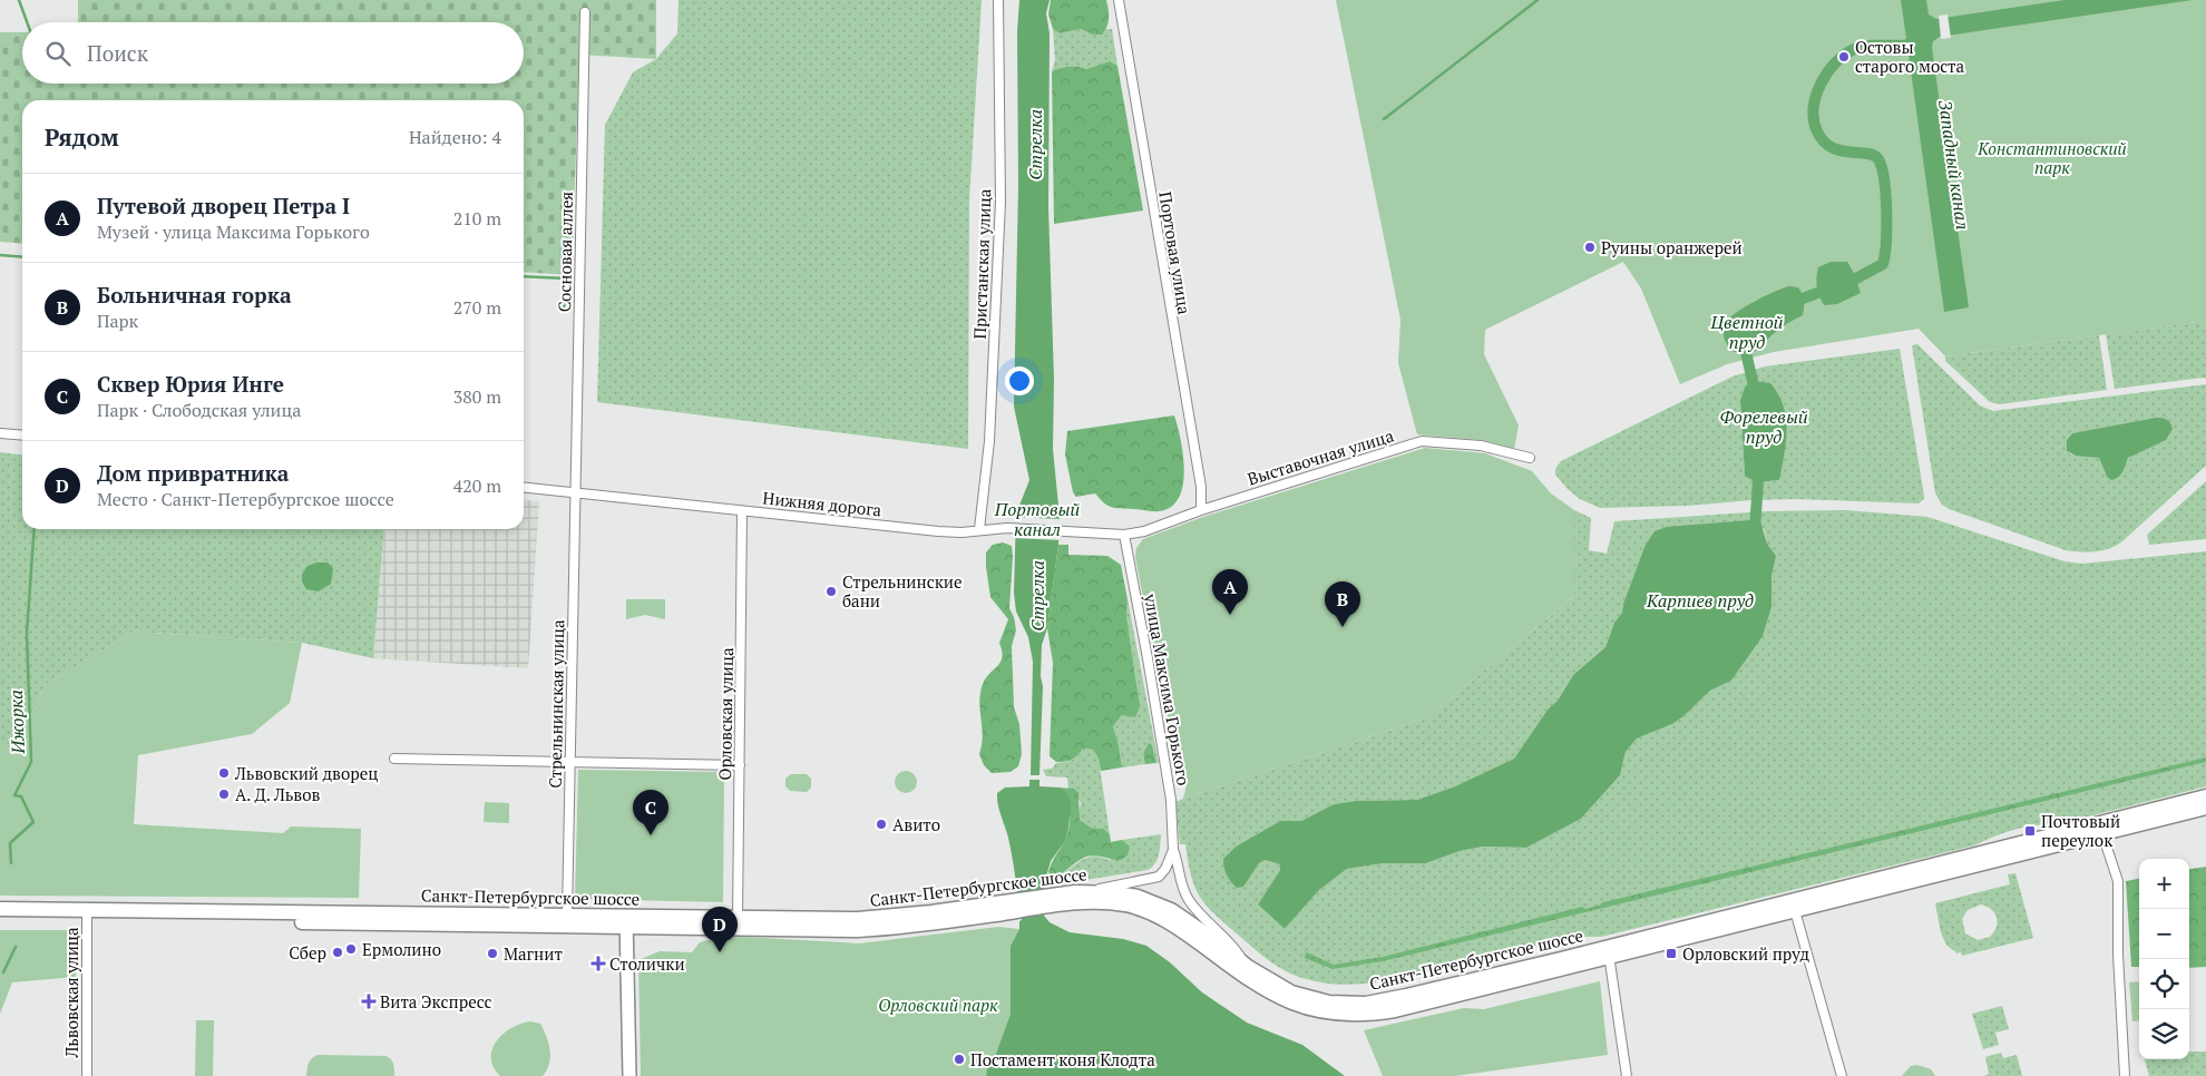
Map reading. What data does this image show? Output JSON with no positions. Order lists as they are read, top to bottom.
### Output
{
  "streets": {
    "main road": ["Санкт-Петербургское шоссе"],
    "street": [
      "Сосновая аллея",
      "Портовая улица",
      "Пристанская улица",
      "Выставочная улица",
      "Нижняя дорога",
      "улица Максима Горького",
      "Стрельнинская улица",
      "Орловская улица",
      "Львовская улица"
    ]
  },
  "crossings": [
    ["Сосновая аллея", "Нижняя дорога"],
    ["Сосновая аллея", "Стрельнинская улица"],
    ["Портовая улица", "Выставочная улица"],
    ["Пристанская улица", "Нижняя дорога"],
    ["Выставочная улица", "Нижняя дорога"],
    ["Выставочная улица", "улица Максима Горького"],
    ["Нижняя дорога", "улица Максима Горького"],
    ["Нижняя дорога", "Стрельнинская улица"],
    ["Нижняя дорога", "Орловская улица"],
    ["Стрельнинская улица", "Санкт-Петербургское шоссе"],
    ["Орловская улица", "Санкт-Петербургское шоссе"],
    ["Санкт-Петербургское шоссе", "Львовская улица"]
  ],
  "water": [
    "Стрелка",
    "Западный канал",
    "Цветной пруд",
    "Форелевый пруд",
    "Портовый канал",
    "Карпиев пруд",
    "Ижорка"
  ],
  "parks": ["Константиновский парк", "Орловский парк"],
  "places": {
    "other": [
      "Остовы старого моста",
      "Руины оранжерей",
      "Стрельнинские бани",
      "Львовский дворец",
      "А. Д. Львов",
      "Авито",
      "Ермолино",
      "Сбер",
      "Магнит",
      "Постамент коня Клодта"
    ],
    "transit": ["Почтовый переулок", "Орловский пруд"],
    "health": ["Столички", "Вита Экспресс"]
  },
  "page": {
    "search": "Поиск",
    "heading": ["Рядом", "Найдено: 4"],
    "list": [
      {
        "mark": "A",
        "name": "Путевой дворец Петра I",
        "note": "Музей · улица Максима Горького",
        "value": "210 m"
      },
      {
        "mark": "B",
        "name": "Больничная горка",
        "note": "Парк",
        "value": "270 m"
      },
      {
        "mark": "C",
        "name": "Сквер Юрия Инге",
        "note": "Парк · Слободская улица",
        "value": "380 m"
      },
      {
        "mark": "D",
        "name": "Дом привратника",
        "note": "Место · Санкт-Петербургское шоссе",
        "value": "420 m"
      }
    ],
    "pins": [
      "A",
      "B",
      "C",
      "D"
    ],
    "map_buttons": ["+", "−"]
  }
}
